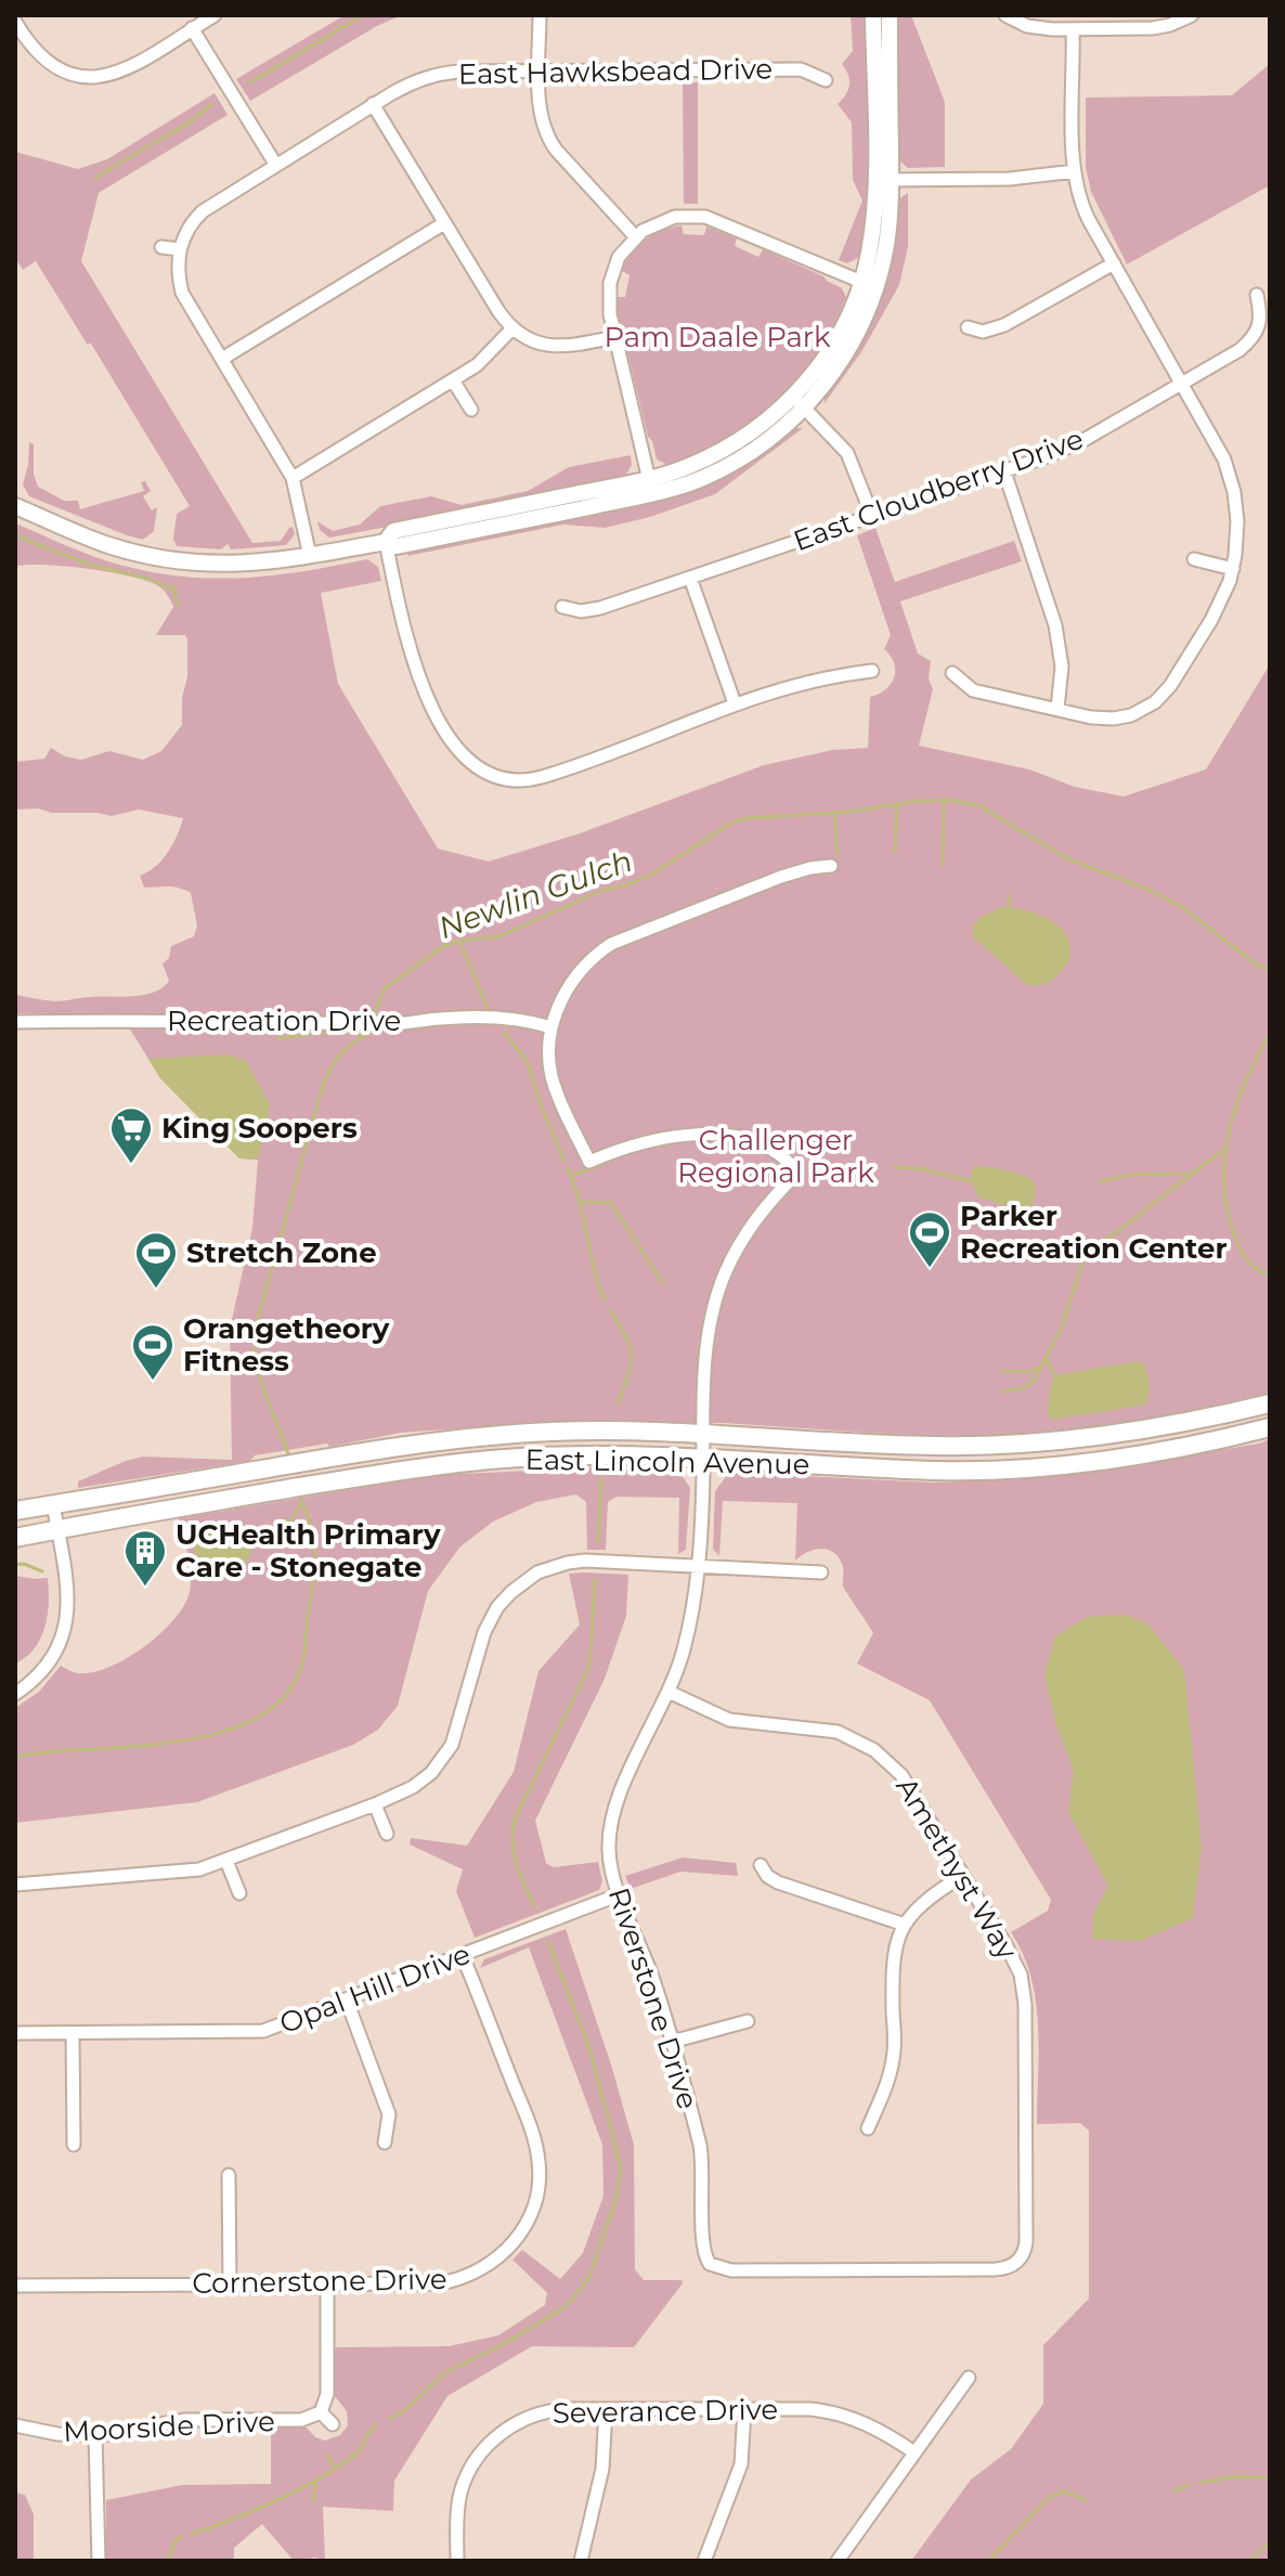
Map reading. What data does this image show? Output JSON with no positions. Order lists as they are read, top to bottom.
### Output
{
  "streets": {
    "main road": ["East Lincoln Avenue"],
    "street": [
      "East Hawksbead Drive",
      "East Cloudberry Drive",
      "Recreation Drive",
      "Amethyst Way",
      "Opal Hill Drive",
      "Riverstone Drive",
      "Cornerstone Drive",
      "Severance Drive",
      "Moorside Drive"
    ]
  },
  "crossings": [
    ["East Lincoln Avenue", "Riverstone Drive"],
    ["Amethyst Way", "Riverstone Drive"],
    ["Opal Hill Drive", "Riverstone Drive"],
    ["Opal Hill Drive", "Cornerstone Drive"]
  ],
  "water": ["Newlin Gulch"],
  "parks": ["Pam Daale Park", "Challenger Regional Park"],
  "places": {
    "supermarket": ["King Soopers"],
    "sports": ["Parker Recreation Center", "Stretch Zone", "Orangetheory Fitness"],
    "building": ["UCHealth Primary Care - Stonegate"]
  }
}
